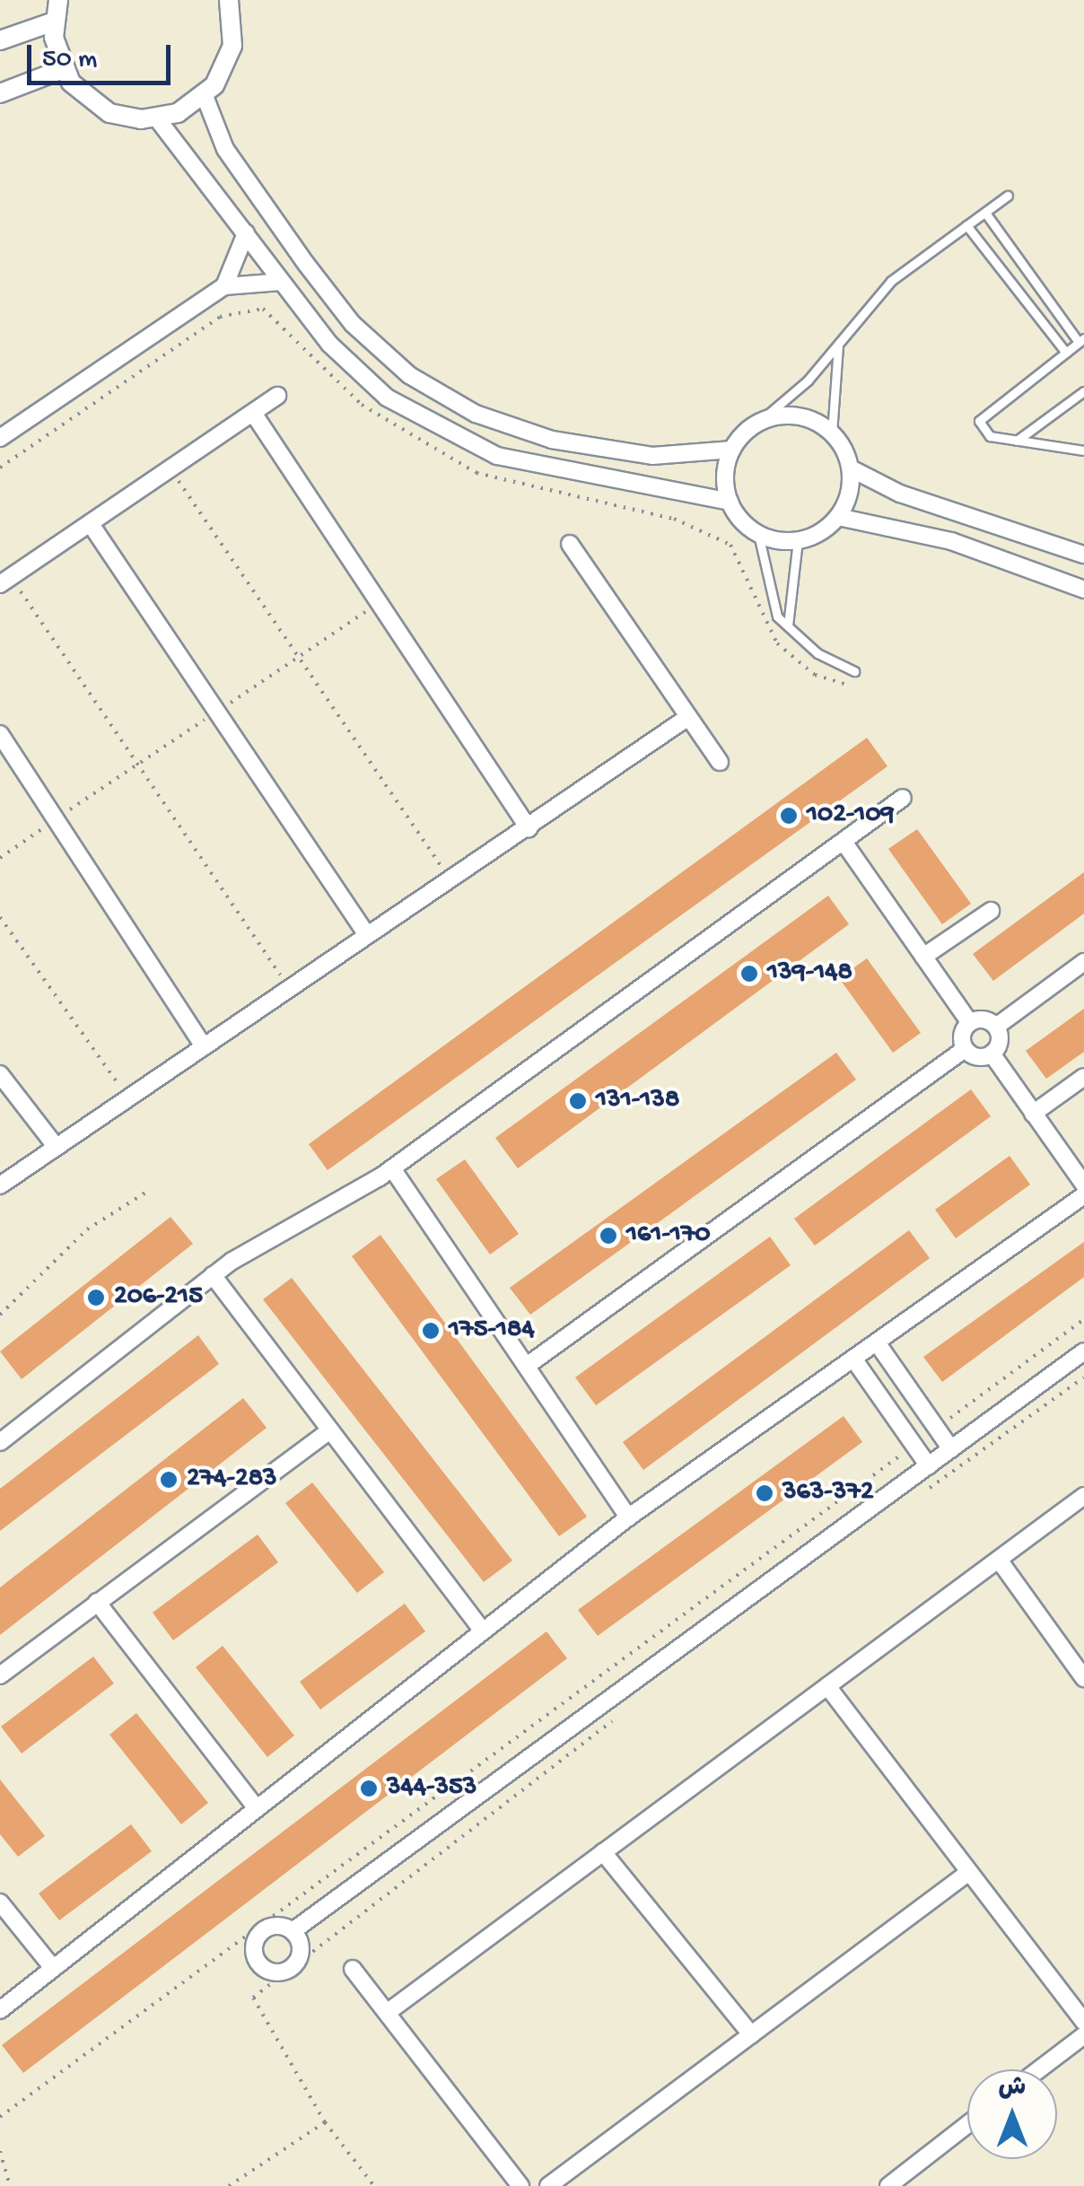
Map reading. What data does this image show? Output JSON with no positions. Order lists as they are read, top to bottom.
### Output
{
  "places": [
    "102-109",
    "139-148",
    "131-138",
    "161-170",
    "206-215",
    "175-184",
    "274-283",
    "363-372",
    "344-353"
  ],
  "scale_bar": "50 m",
  "north": "top"
}
